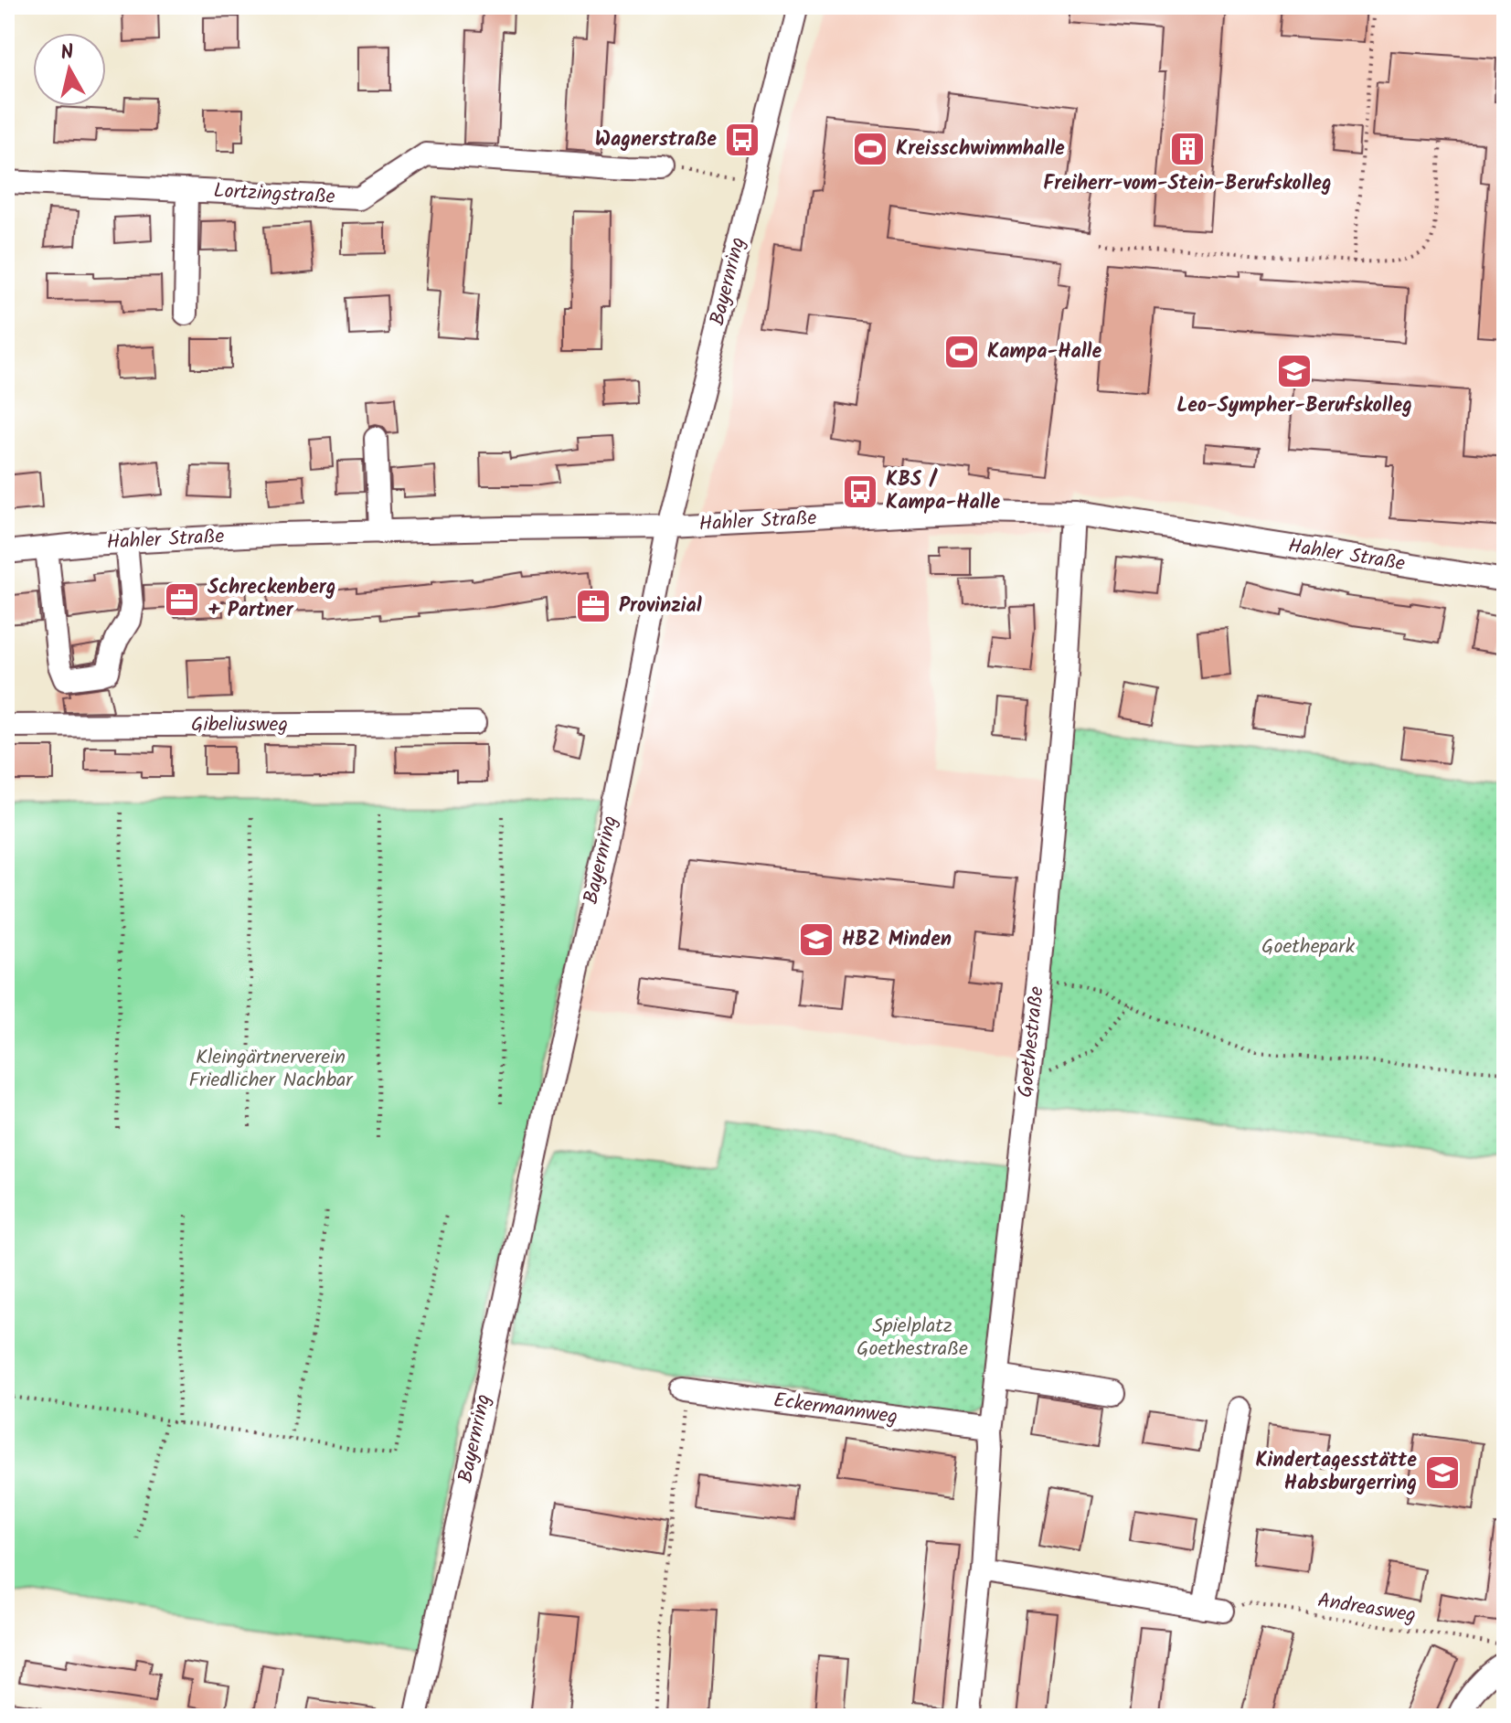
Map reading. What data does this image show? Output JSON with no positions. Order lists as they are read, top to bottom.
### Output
{
  "streets": {
    "street": [
      "Lortzingstraße",
      "Bayernring",
      "Hahler Straße",
      "Gibeliusweg",
      "Goethestraße",
      "Eckermannweg"
    ],
    "path": ["Andreasweg"]
  },
  "crossings": [
    ["Bayernring", "Hahler Straße"],
    ["Hahler Straße", "Goethestraße"],
    ["Goethestraße", "Eckermannweg"]
  ],
  "parks": ["Goethepark", "Kleingärtnerverein Friedlicher Nachbar", "Spielplatz Goethestraße"],
  "places": {
    "bus stop": ["Wagnerstraße", "KBS / Kampa-Halle"],
    "sports": ["Kreisschwimmhalle", "Kampa-Halle"],
    "building": ["Freiherr-vom-Stein-Berufskolleg"],
    "school or university": ["Leo-Sympher-Berufskolleg", "HBZ Minden", "Kindertagesstätte Habsburgerring"],
    "office": ["Schreckenberg + Partner", "Provinzial"]
  },
  "north": "top"
}
